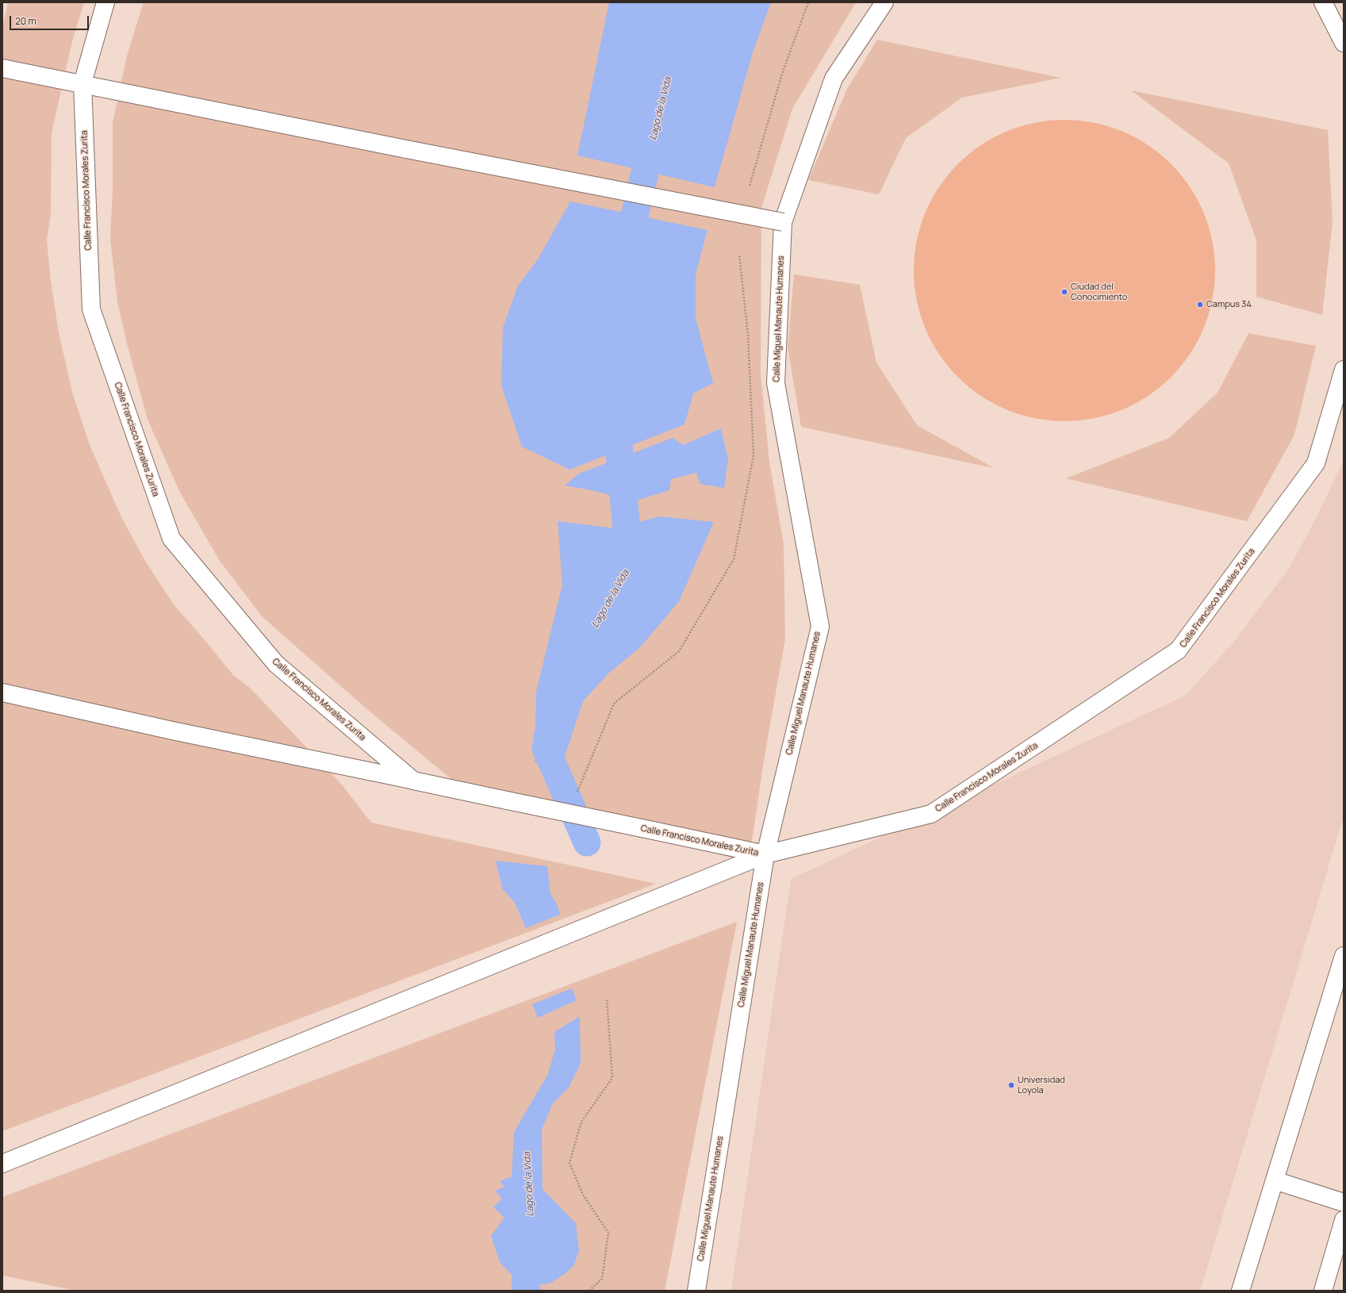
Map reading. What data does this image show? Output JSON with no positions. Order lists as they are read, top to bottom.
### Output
{
  "streets": {
    "street": ["Calle Francisco Morales Zurita", "Calle Miguel Manaute Humanes"]
  },
  "crossings": [
    ["Calle Francisco Morales Zurita", "Calle Miguel Manaute Humanes"]
  ],
  "water": ["Lago de la Vida"],
  "places": ["Ciudad del Conocimiento", "Campus 34", "Universidad Loyola"],
  "scale_bar": "20 m"
}
